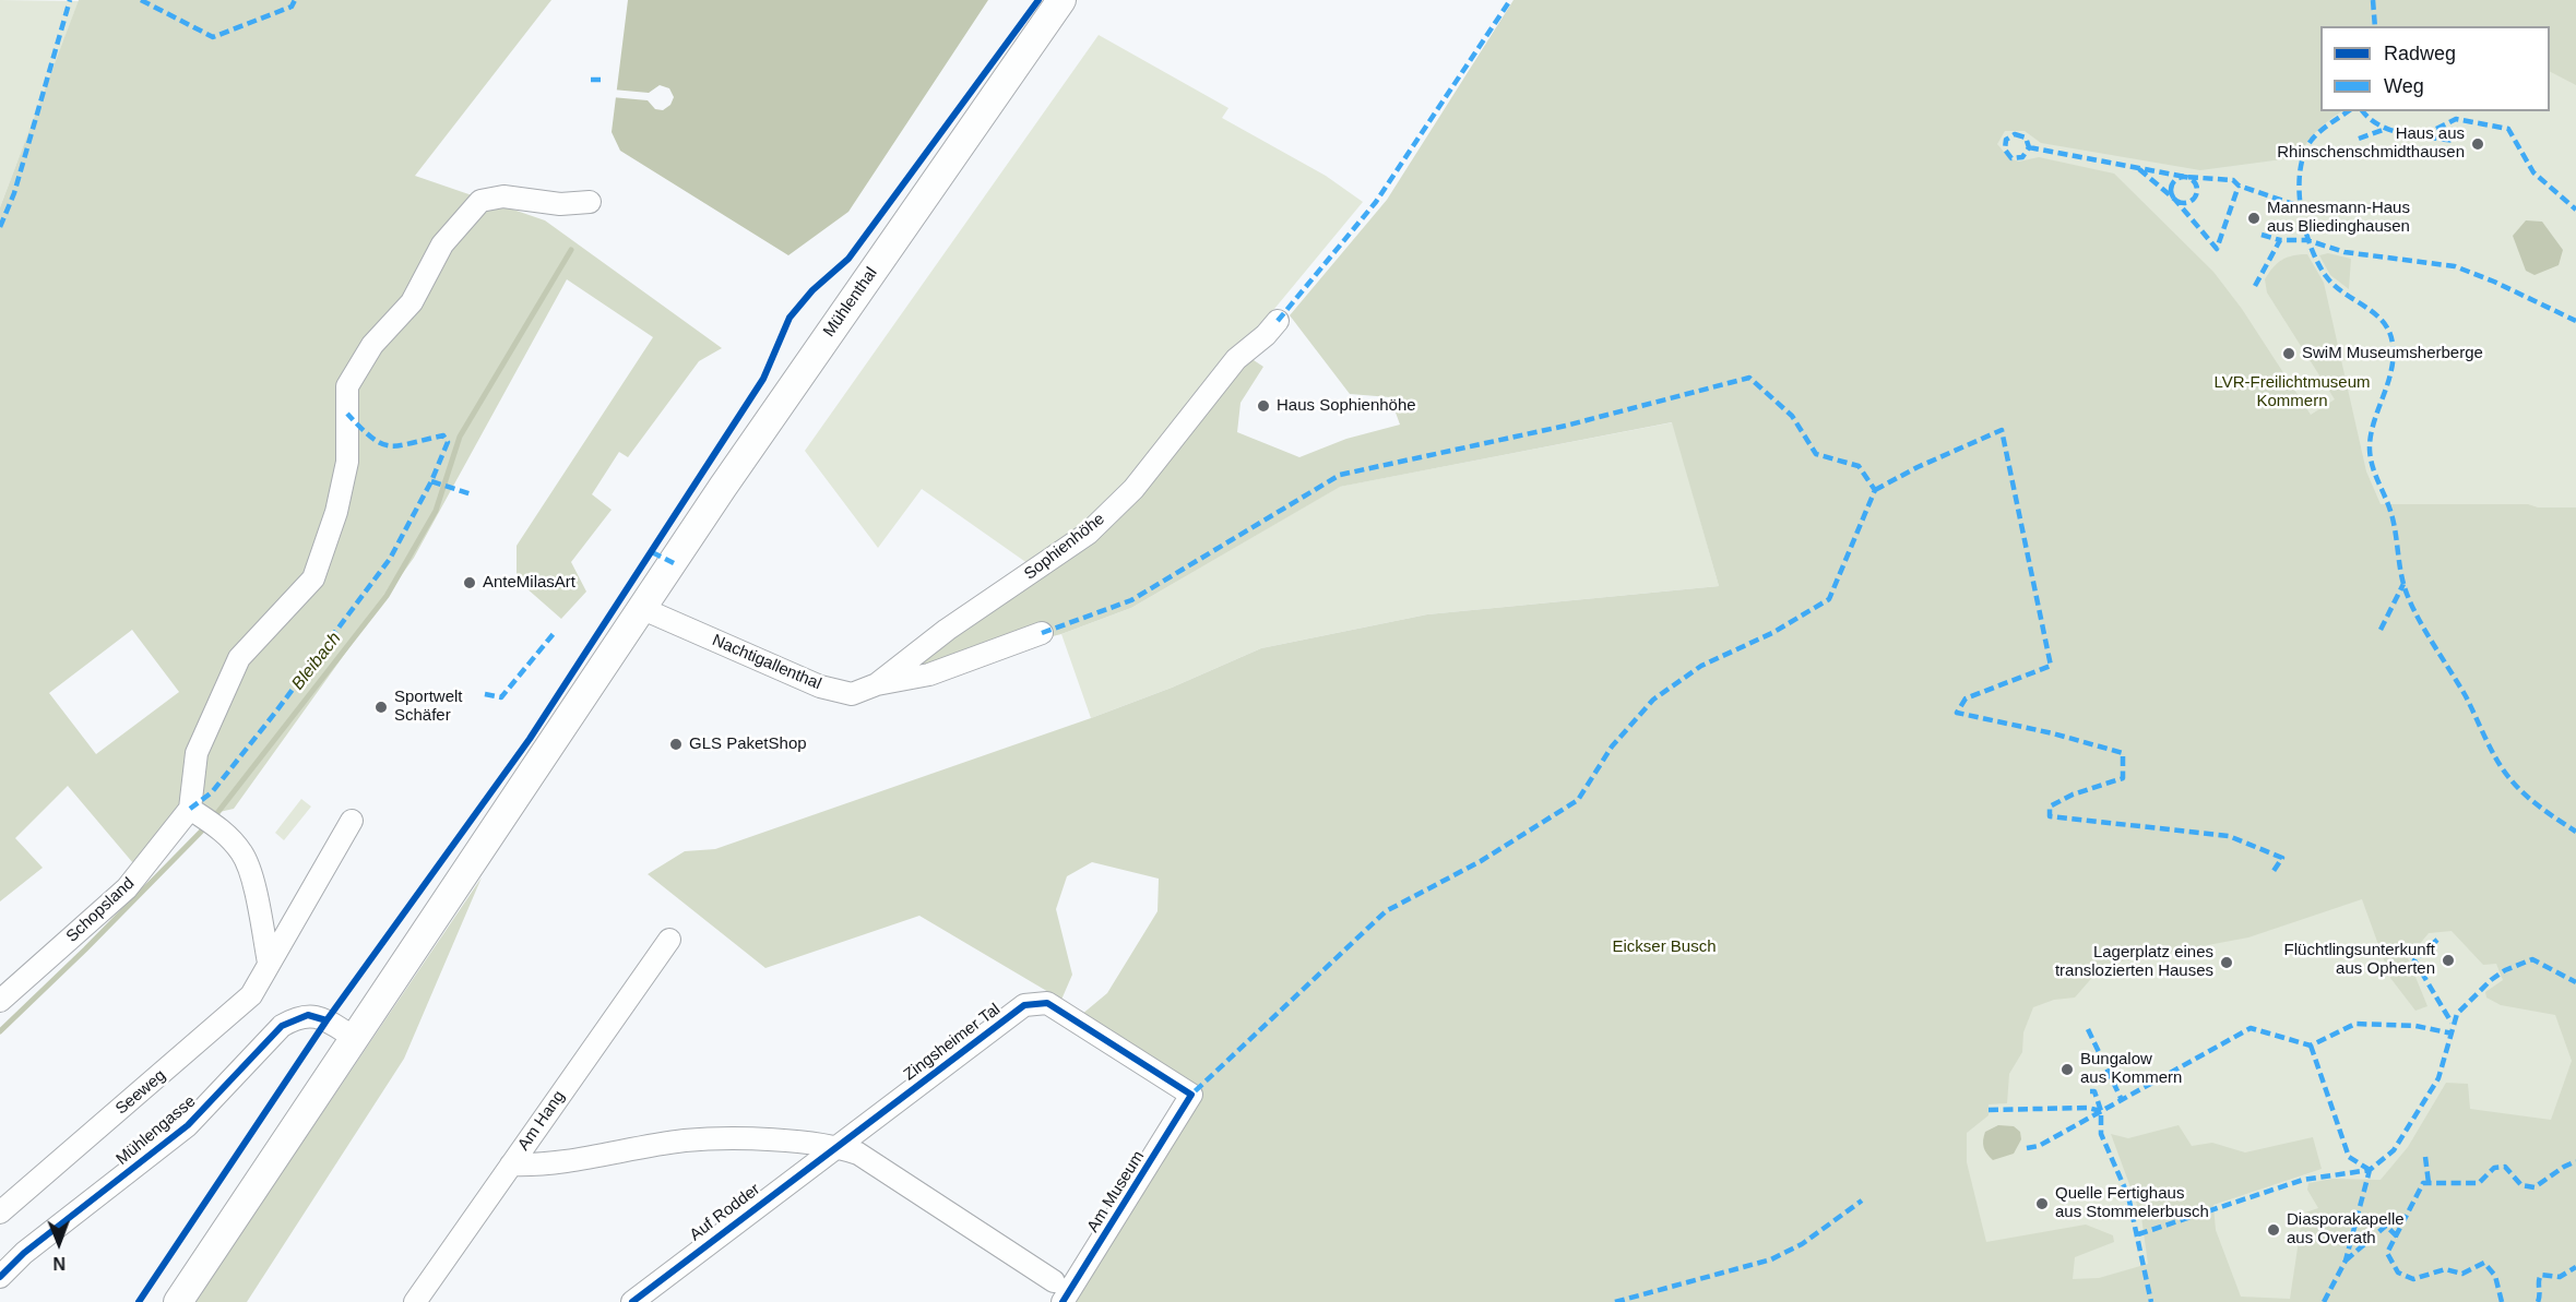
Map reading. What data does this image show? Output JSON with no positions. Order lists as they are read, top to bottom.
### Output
{
  "streets": {
    "main road": ["Mühlenthal"],
    "street": [
      "Sophienhöhe",
      "Nachtigallenthal",
      "Schopsland",
      "Zingsheimer Tal",
      "Seeweg",
      "Am Hang",
      "Mühlengasse",
      "Am Museum",
      "Auf Rodder"
    ]
  },
  "crossings": [
    ["Mühlenthal", "Nachtigallenthal"],
    ["Mühlenthal", "Mühlengasse"],
    ["Sophienhöhe", "Nachtigallenthal"],
    ["Zingsheimer Tal", "Am Museum"],
    ["Zingsheimer Tal", "Auf Rodder"]
  ],
  "water": ["Bleibach"],
  "parks": ["LVR-Freilichtmuseum Kommern", "Eickser Busch"],
  "places": [
    "Haus aus Rhinschenschmidthausen",
    "Mannesmann-Haus aus Bliedinghausen",
    "SwiM Museumsherberge",
    "Haus Sophienhöhe",
    "AnteMilasArt",
    "Sportwelt Schäfer",
    "GLS PaketShop",
    "Flüchtlingsunterkunft aus Opherten",
    "Lagerplatz eines translozierten Hauses",
    "Bungalow aus Kommern",
    "Quelle Fertighaus aus Stommelerbusch",
    "Diasporakapelle aus Overath"
  ],
  "legend": ["Radweg", "Weg"],
  "north": "bottom"
}
